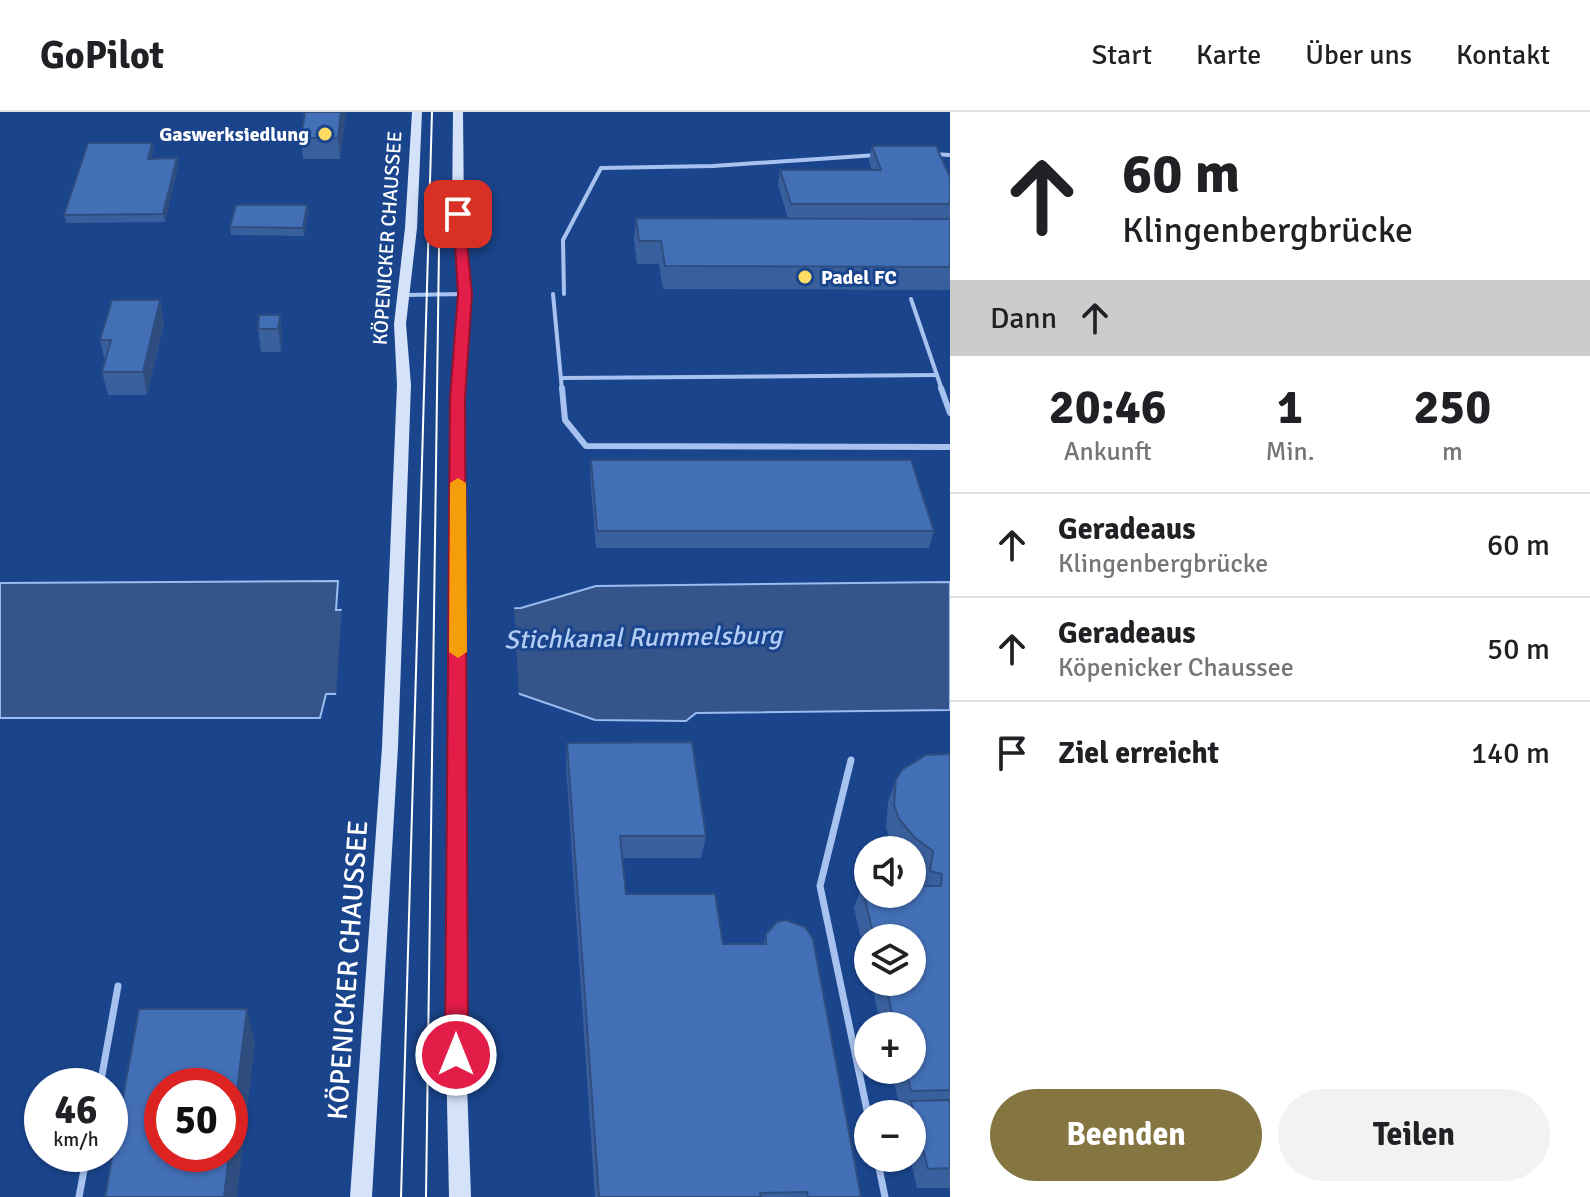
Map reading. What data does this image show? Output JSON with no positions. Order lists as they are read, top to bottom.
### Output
{
  "streets": {
    "main road": ["KÖPENICKER CHAUSSEE"]
  },
  "water": ["Stichkanal Rummelsburg"],
  "places": ["Gaswerksiedlung", "Padel FC"],
  "page": {
    "header": "GoPilot",
    "nav": [
      "Start",
      "Karte",
      "Über uns",
      "Kontakt"
    ],
    "turn": ["60 m", "Klingenbergbrücke"],
    "then": "Dann",
    "eta": [
      "20:46",
      "Ankunft",
      "1",
      "Min.",
      "250",
      "m"
    ],
    "list": [
      {
        "name": "Geradeaus",
        "note": "Klingenbergbrücke",
        "value": "60 m"
      },
      {
        "name": "Geradeaus",
        "note": "Köpenicker Chaussee",
        "value": "50 m"
      },
      {
        "name": "Ziel erreicht",
        "value": "140 m"
      }
    ],
    "map_buttons": ["+", "−"],
    "speed": "46 km/h",
    "limit": "50",
    "buttons": ["Beenden", "Teilen"]
  }
}
